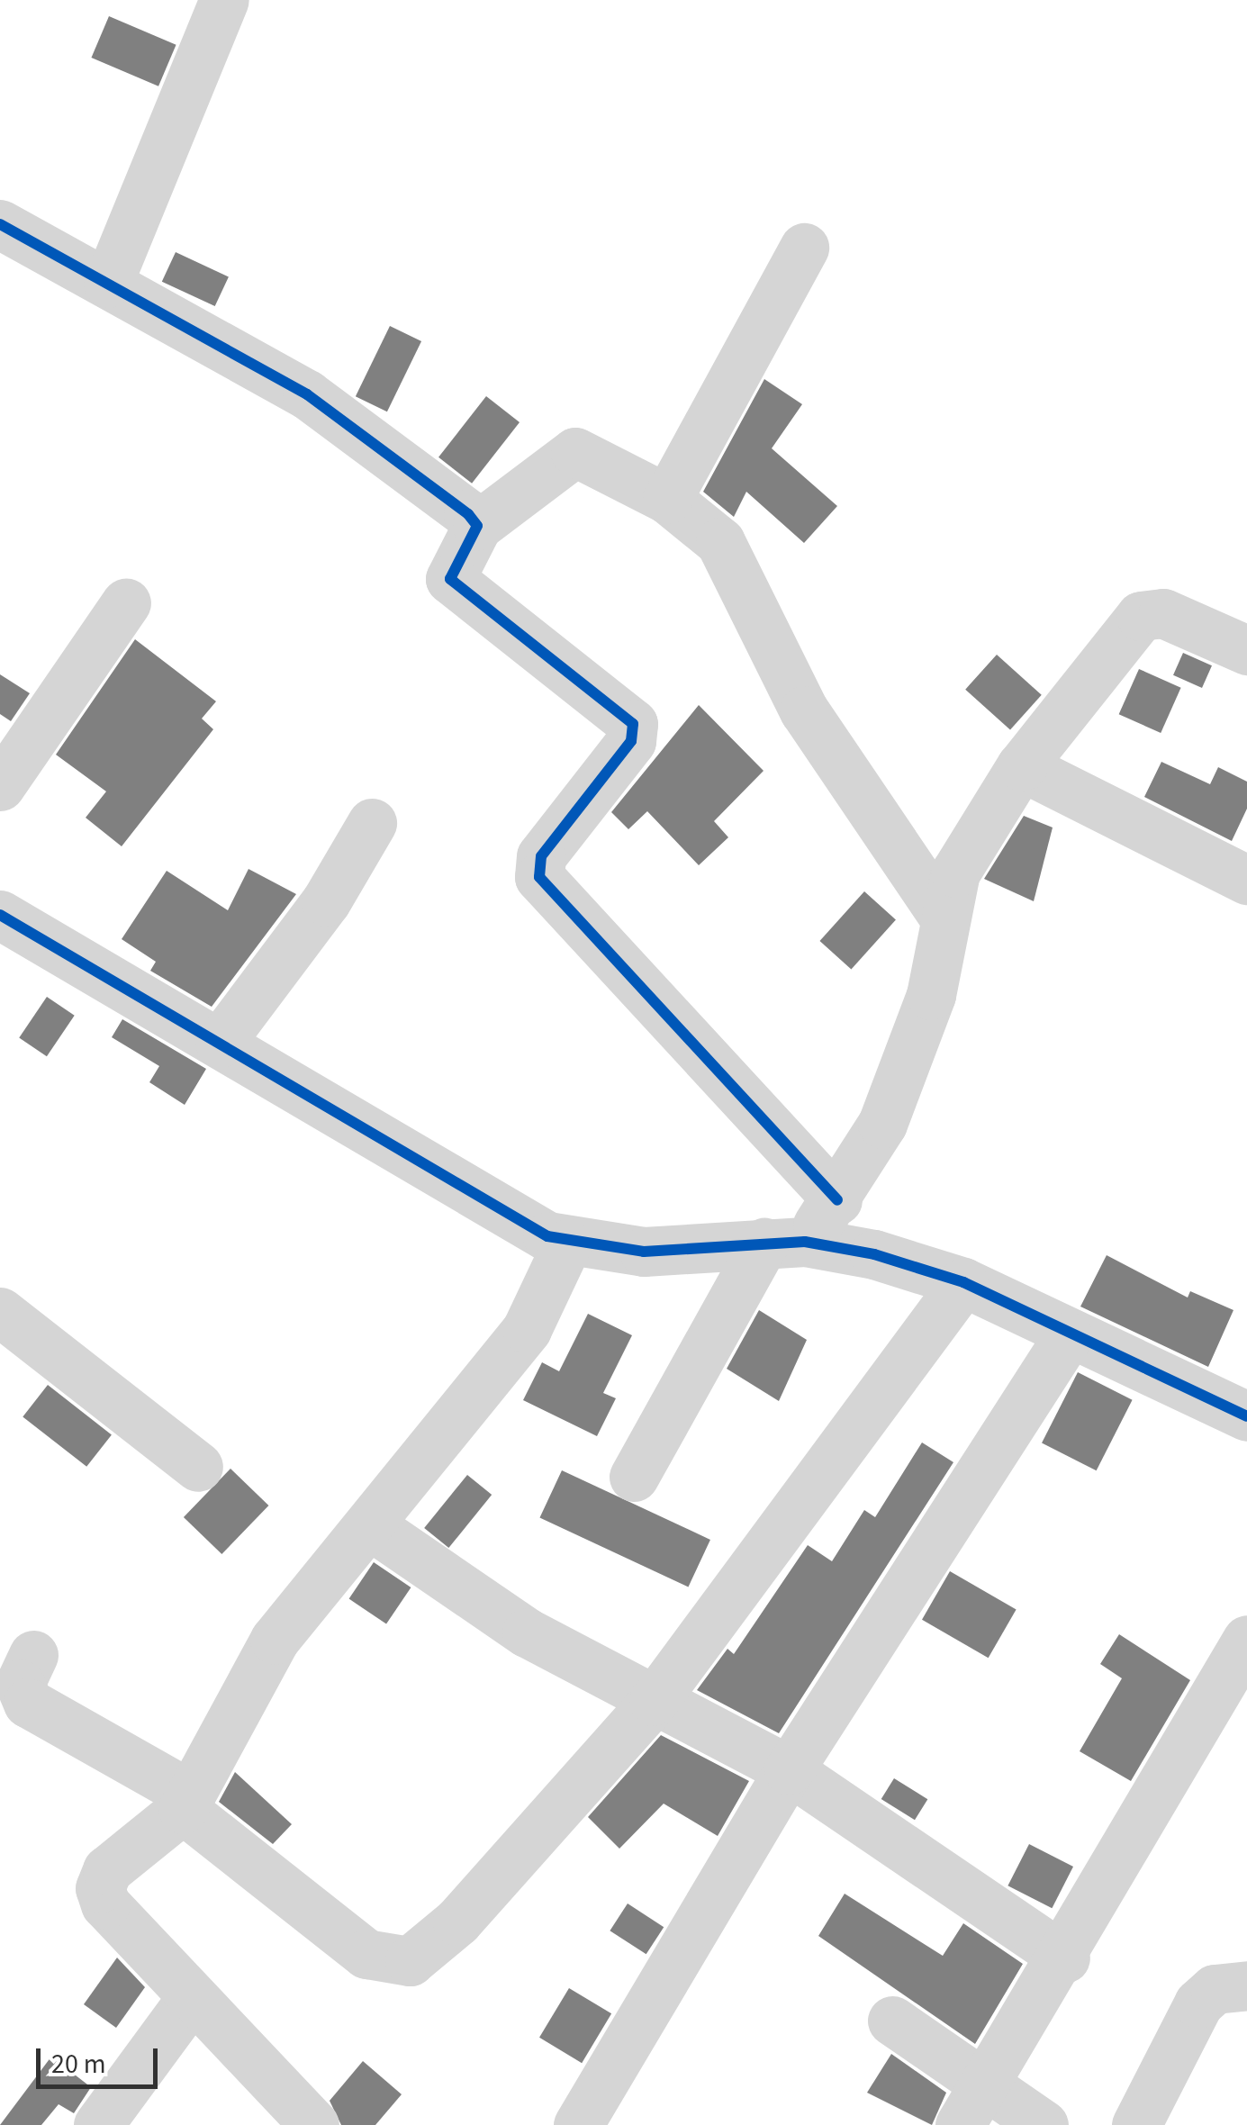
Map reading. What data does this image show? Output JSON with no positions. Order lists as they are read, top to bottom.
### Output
{
  "scale_bar": "20 m"
}
